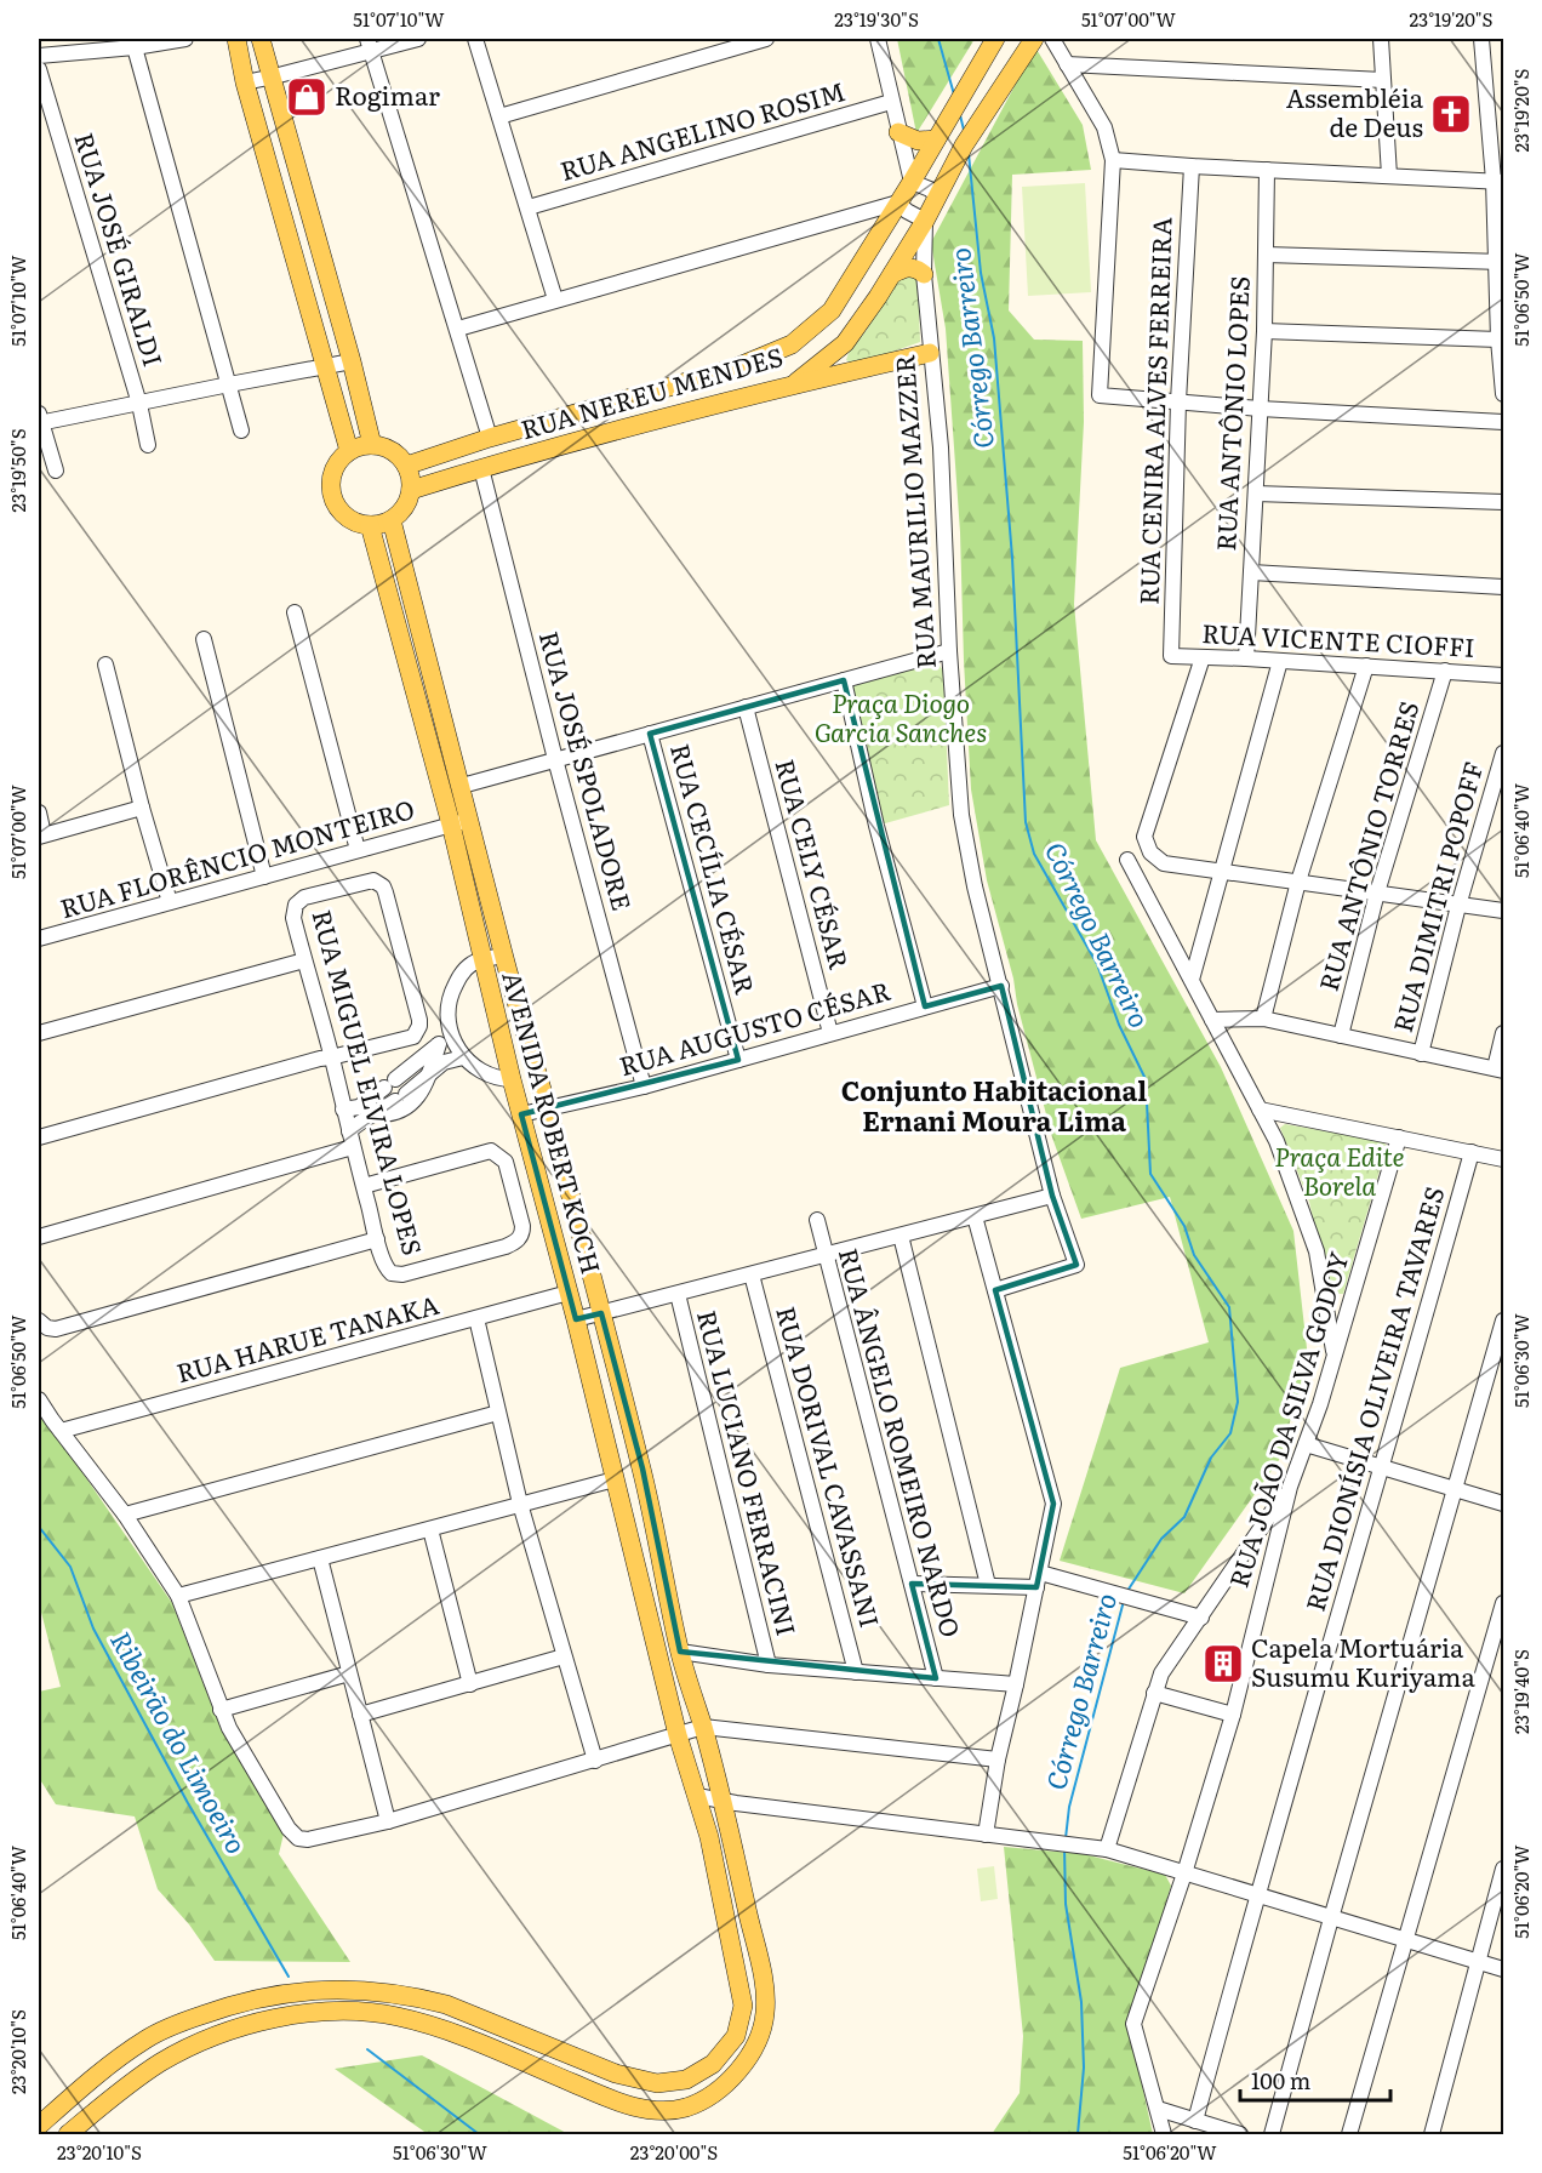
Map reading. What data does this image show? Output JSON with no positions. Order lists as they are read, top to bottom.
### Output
{
  "streets": {
    "main road": ["RUA NEREU MENDES", "AVENIDA ROBERT KOCH"],
    "street": [
      "RUA ANGELINO ROSIM",
      "RUA JOSÉ GIRALDI",
      "RUA CENIRA ALVES FERREIRA",
      "RUA ANTÔNIO LOPES",
      "RUA MAURILIO MAZZER",
      "RUA VICENTE CIOFFI",
      "RUA JOSÉ SPOLADORE",
      "RUA ANTÔNIO TORRES",
      "RUA FLORÊNCIO MONTEIRO",
      "RUA CELY CÉSAR",
      "RUA CECÍLIA CÉSAR",
      "RUA DIMITRI POPOFF",
      "RUA AUGUSTO CÉSAR",
      "RUA MIGUEL ELVIRA LOPES",
      "RUA HARUE TANAKA",
      "RUA DIONÍSIA OLIVEIRA TAVARES",
      "RUA JOÃO DA SILVA GODOY",
      "RUA ÂNGELO ROMEIRO NARDO",
      "RUA DORIVAL CAVASSANI",
      "RUA LUCIANO FERRACINI"
    ]
  },
  "crossings": [
    ["RUA NEREU MENDES", "RUA MAURILIO MAZZER"],
    ["RUA NEREU MENDES", "RUA JOSÉ SPOLADORE"],
    ["RUA NEREU MENDES", "AVENIDA ROBERT KOCH"],
    ["RUA CENIRA ALVES FERREIRA", "RUA VICENTE CIOFFI"],
    ["RUA ANTÔNIO LOPES", "RUA VICENTE CIOFFI"],
    ["RUA MAURILIO MAZZER", "RUA AUGUSTO CÉSAR"],
    ["RUA VICENTE CIOFFI", "RUA ANTÔNIO TORRES"],
    ["RUA JOSÉ SPOLADORE", "RUA AUGUSTO CÉSAR"],
    ["RUA FLORÊNCIO MONTEIRO", "AVENIDA ROBERT KOCH"],
    ["RUA CELY CÉSAR", "RUA AUGUSTO CÉSAR"],
    ["RUA CECÍLIA CÉSAR", "RUA AUGUSTO CÉSAR"],
    ["RUA AUGUSTO CÉSAR", "AVENIDA ROBERT KOCH"],
    ["AVENIDA ROBERT KOCH", "RUA HARUE TANAKA"]
  ],
  "districts": ["Conjunto Habitacional Ernani Moura Lima"],
  "water": ["Córrego Barreiro", "Ribeirão do Limoeiro"],
  "parks": ["Praça Diogo Garcia Sanches", "Praça Edite Borela"],
  "places": {
    "shop": ["Rogimar"],
    "church": ["Assembléia de Deus"],
    "building": ["Capela Mortuária Susumu Kuriyama"]
  },
  "scale_bar": "100 m",
  "coordinates": [
    "51°07'10\"W",
    "23°19'30\"S",
    "51°07'00\"W",
    "23°19'20\"S",
    "51°06'50\"W",
    "23°19'50\"S",
    "51°06'40\"W",
    "51°06'30\"W",
    "23°19'40\"S",
    "51°06'20\"W",
    "23°20'10\"S",
    "23°20'00\"S"
  ]
}
